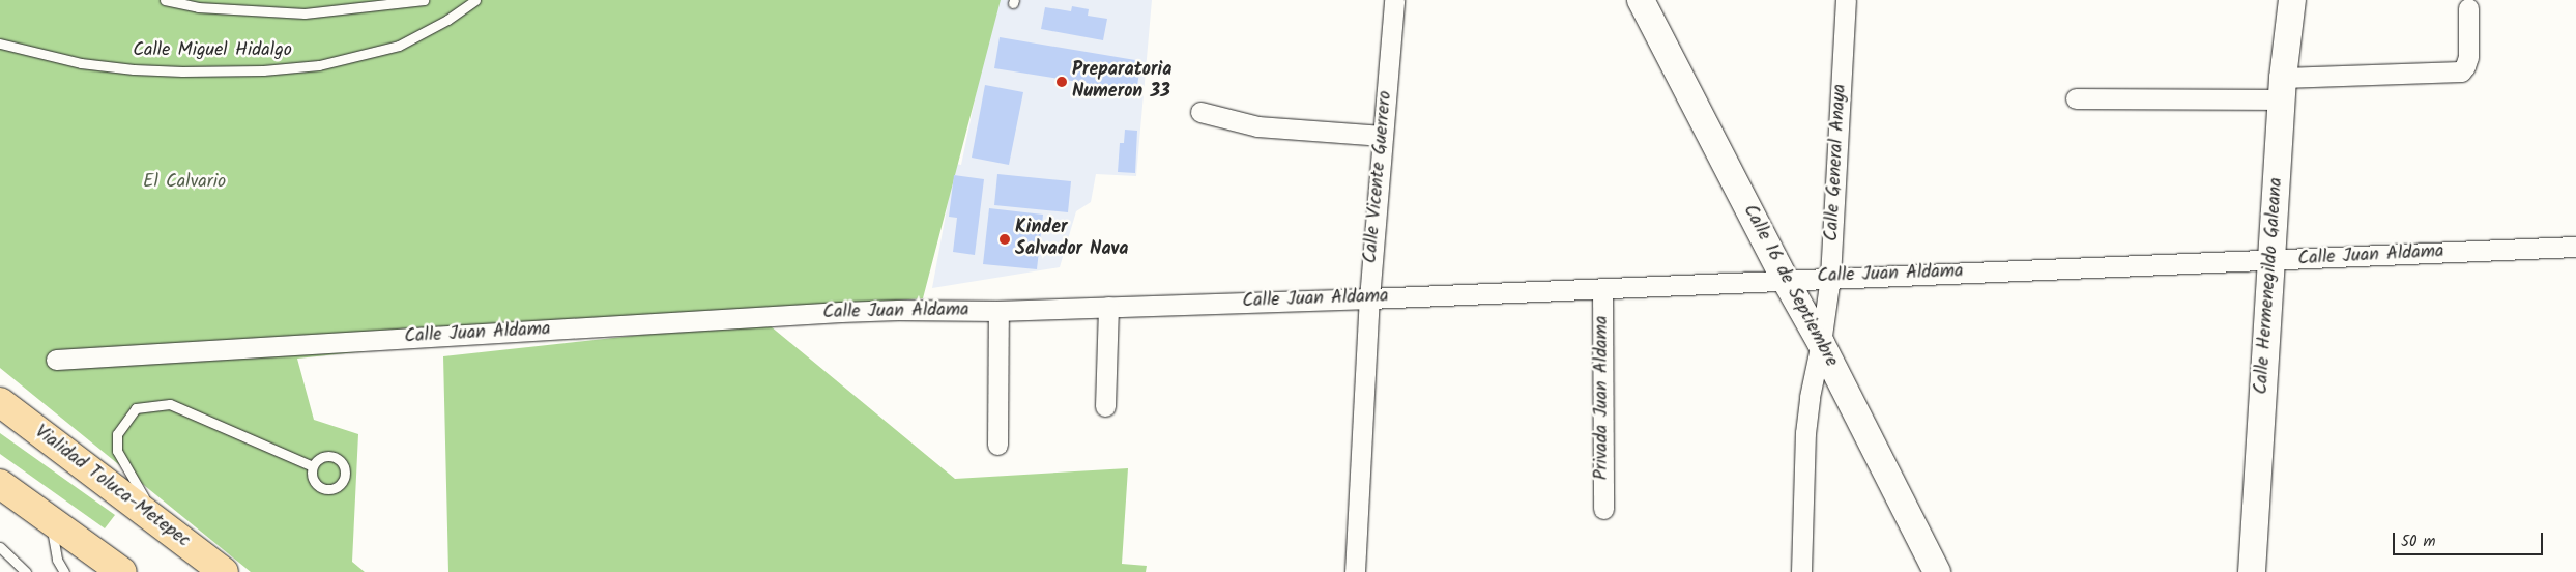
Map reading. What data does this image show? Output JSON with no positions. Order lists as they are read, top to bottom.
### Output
{
  "streets": {
    "highway": ["Vialidad Toluca-Metepec"],
    "street": [
      "Calle General Anaya",
      "Calle Vicente Guerrero",
      "Calle Juan Aldama",
      "Calle 16 de Septiembre",
      "Calle Hermenegildo Galeana",
      "Privada Juan Aldama"
    ],
    "lane": ["Calle Miguel Hidalgo"]
  },
  "crossings": [
    ["Calle General Anaya", "Calle Juan Aldama"],
    ["Calle General Anaya", "Calle 16 de Septiembre"],
    ["Calle Vicente Guerrero", "Calle Juan Aldama"],
    ["Calle Juan Aldama", "Calle 16 de Septiembre"],
    ["Calle Juan Aldama", "Calle Hermenegildo Galeana"],
    ["Calle Juan Aldama", "Privada Juan Aldama"]
  ],
  "parks": ["El Calvario"],
  "places": ["Preparatoria Numeron 33", "Kinder Salvador Nava"],
  "scale_bar": "50 m"
}
